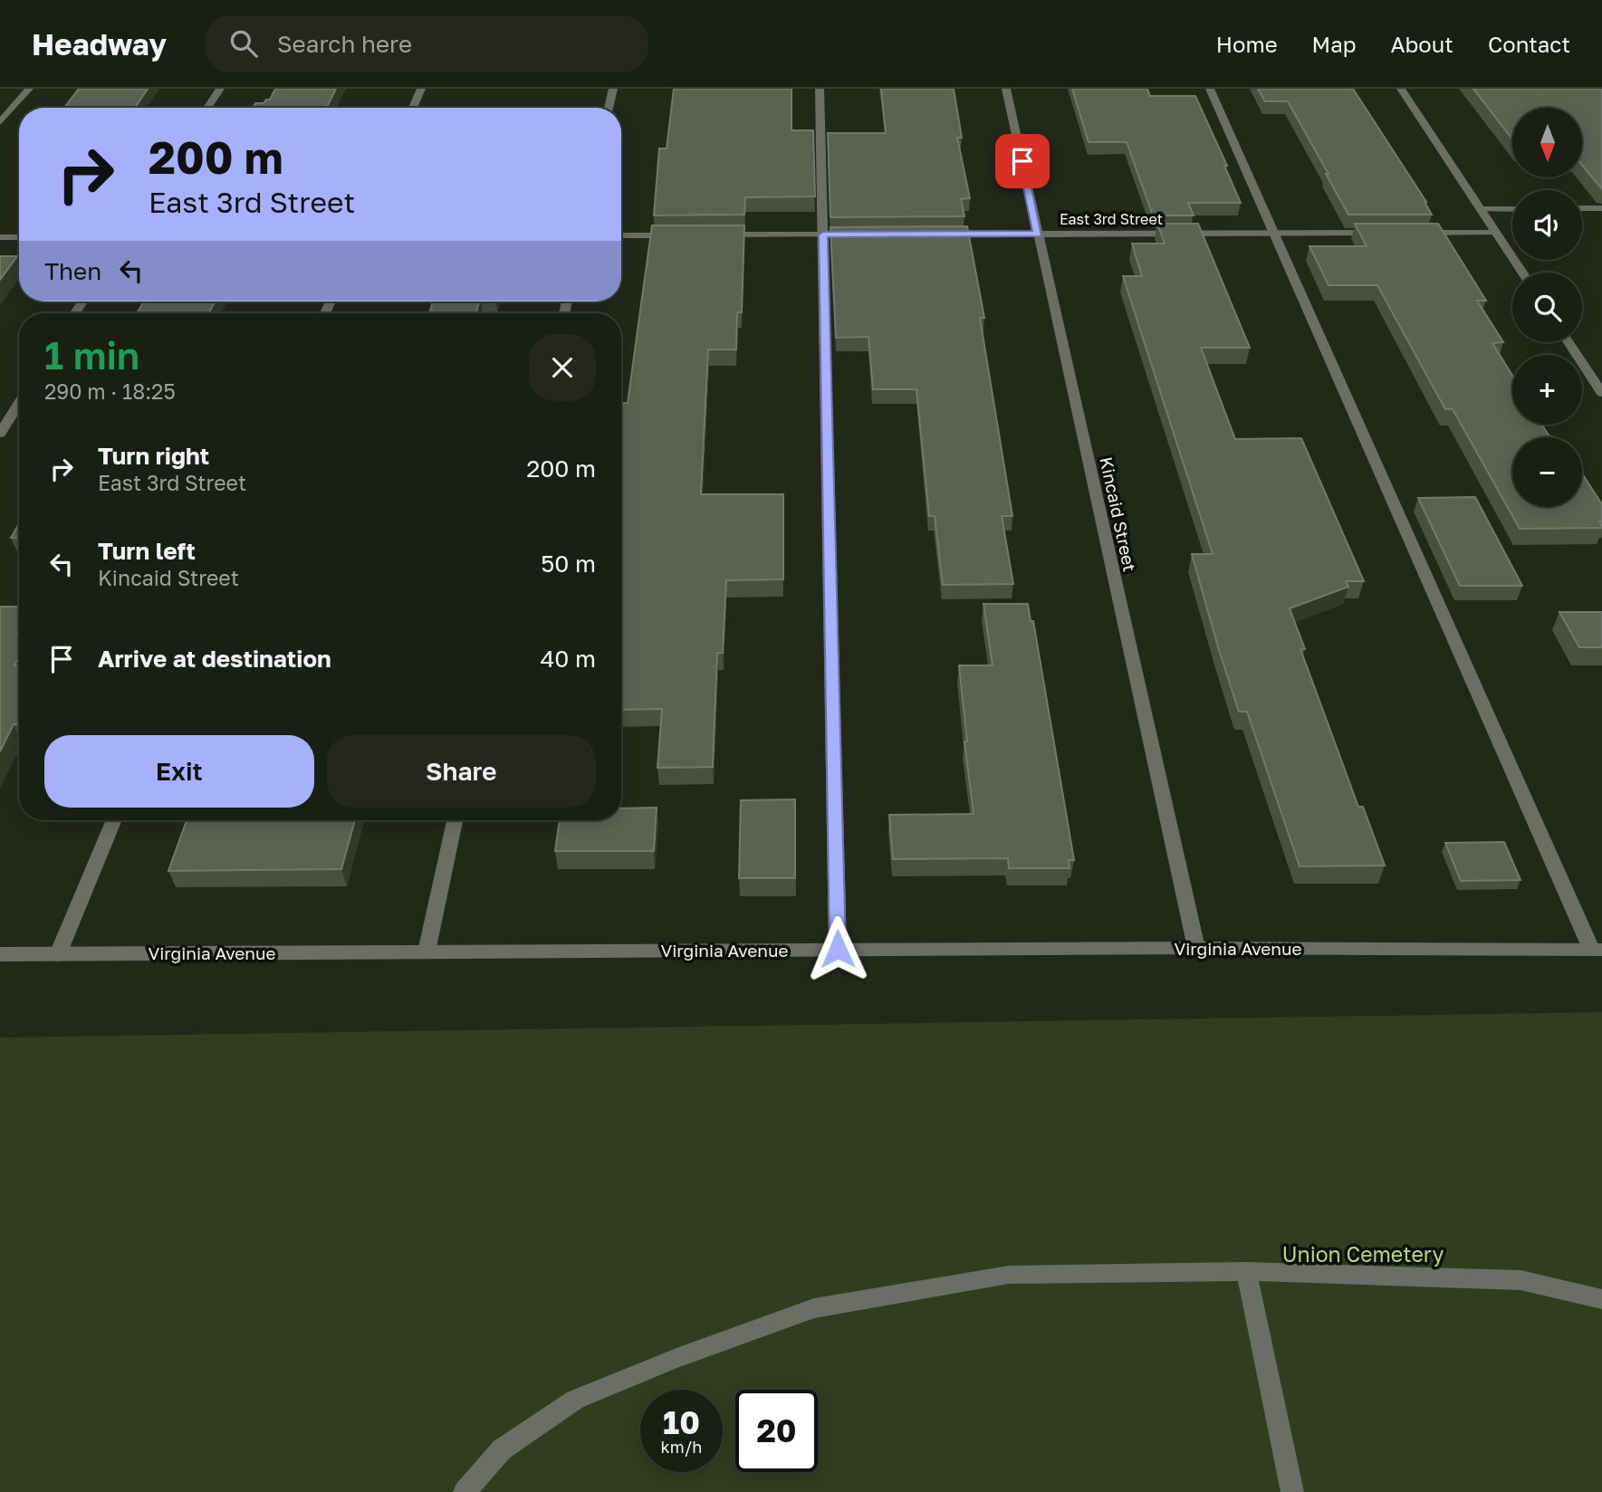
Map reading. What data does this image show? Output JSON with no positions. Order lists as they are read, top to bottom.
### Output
{
  "streets": {
    "street": ["East 3rd Street", "Kincaid Street", "Virginia Avenue"]
  },
  "crossings": [
    ["East 3rd Street", "Kincaid Street"],
    ["Kincaid Street", "Virginia Avenue"]
  ],
  "parks": ["Union Cemetery"],
  "north": "bottom",
  "page": {
    "header": "Headway",
    "search": "Search here",
    "nav": [
      "Home",
      "Map",
      "About",
      "Contact"
    ],
    "map_buttons": ["+", "−"],
    "turn": ["200 m", "East 3rd Street"],
    "then": "Then",
    "heading": ["1 min", "290 m · 18:25"],
    "list": [
      {
        "name": "Turn right",
        "note": "East 3rd Street",
        "value": "200 m"
      },
      {
        "name": "Turn left",
        "note": "Kincaid Street",
        "value": "50 m"
      },
      {
        "name": "Arrive at destination",
        "value": "40 m"
      }
    ],
    "buttons": ["Exit", "Share"],
    "speed": "10 km/h",
    "limit": "20"
  }
}
